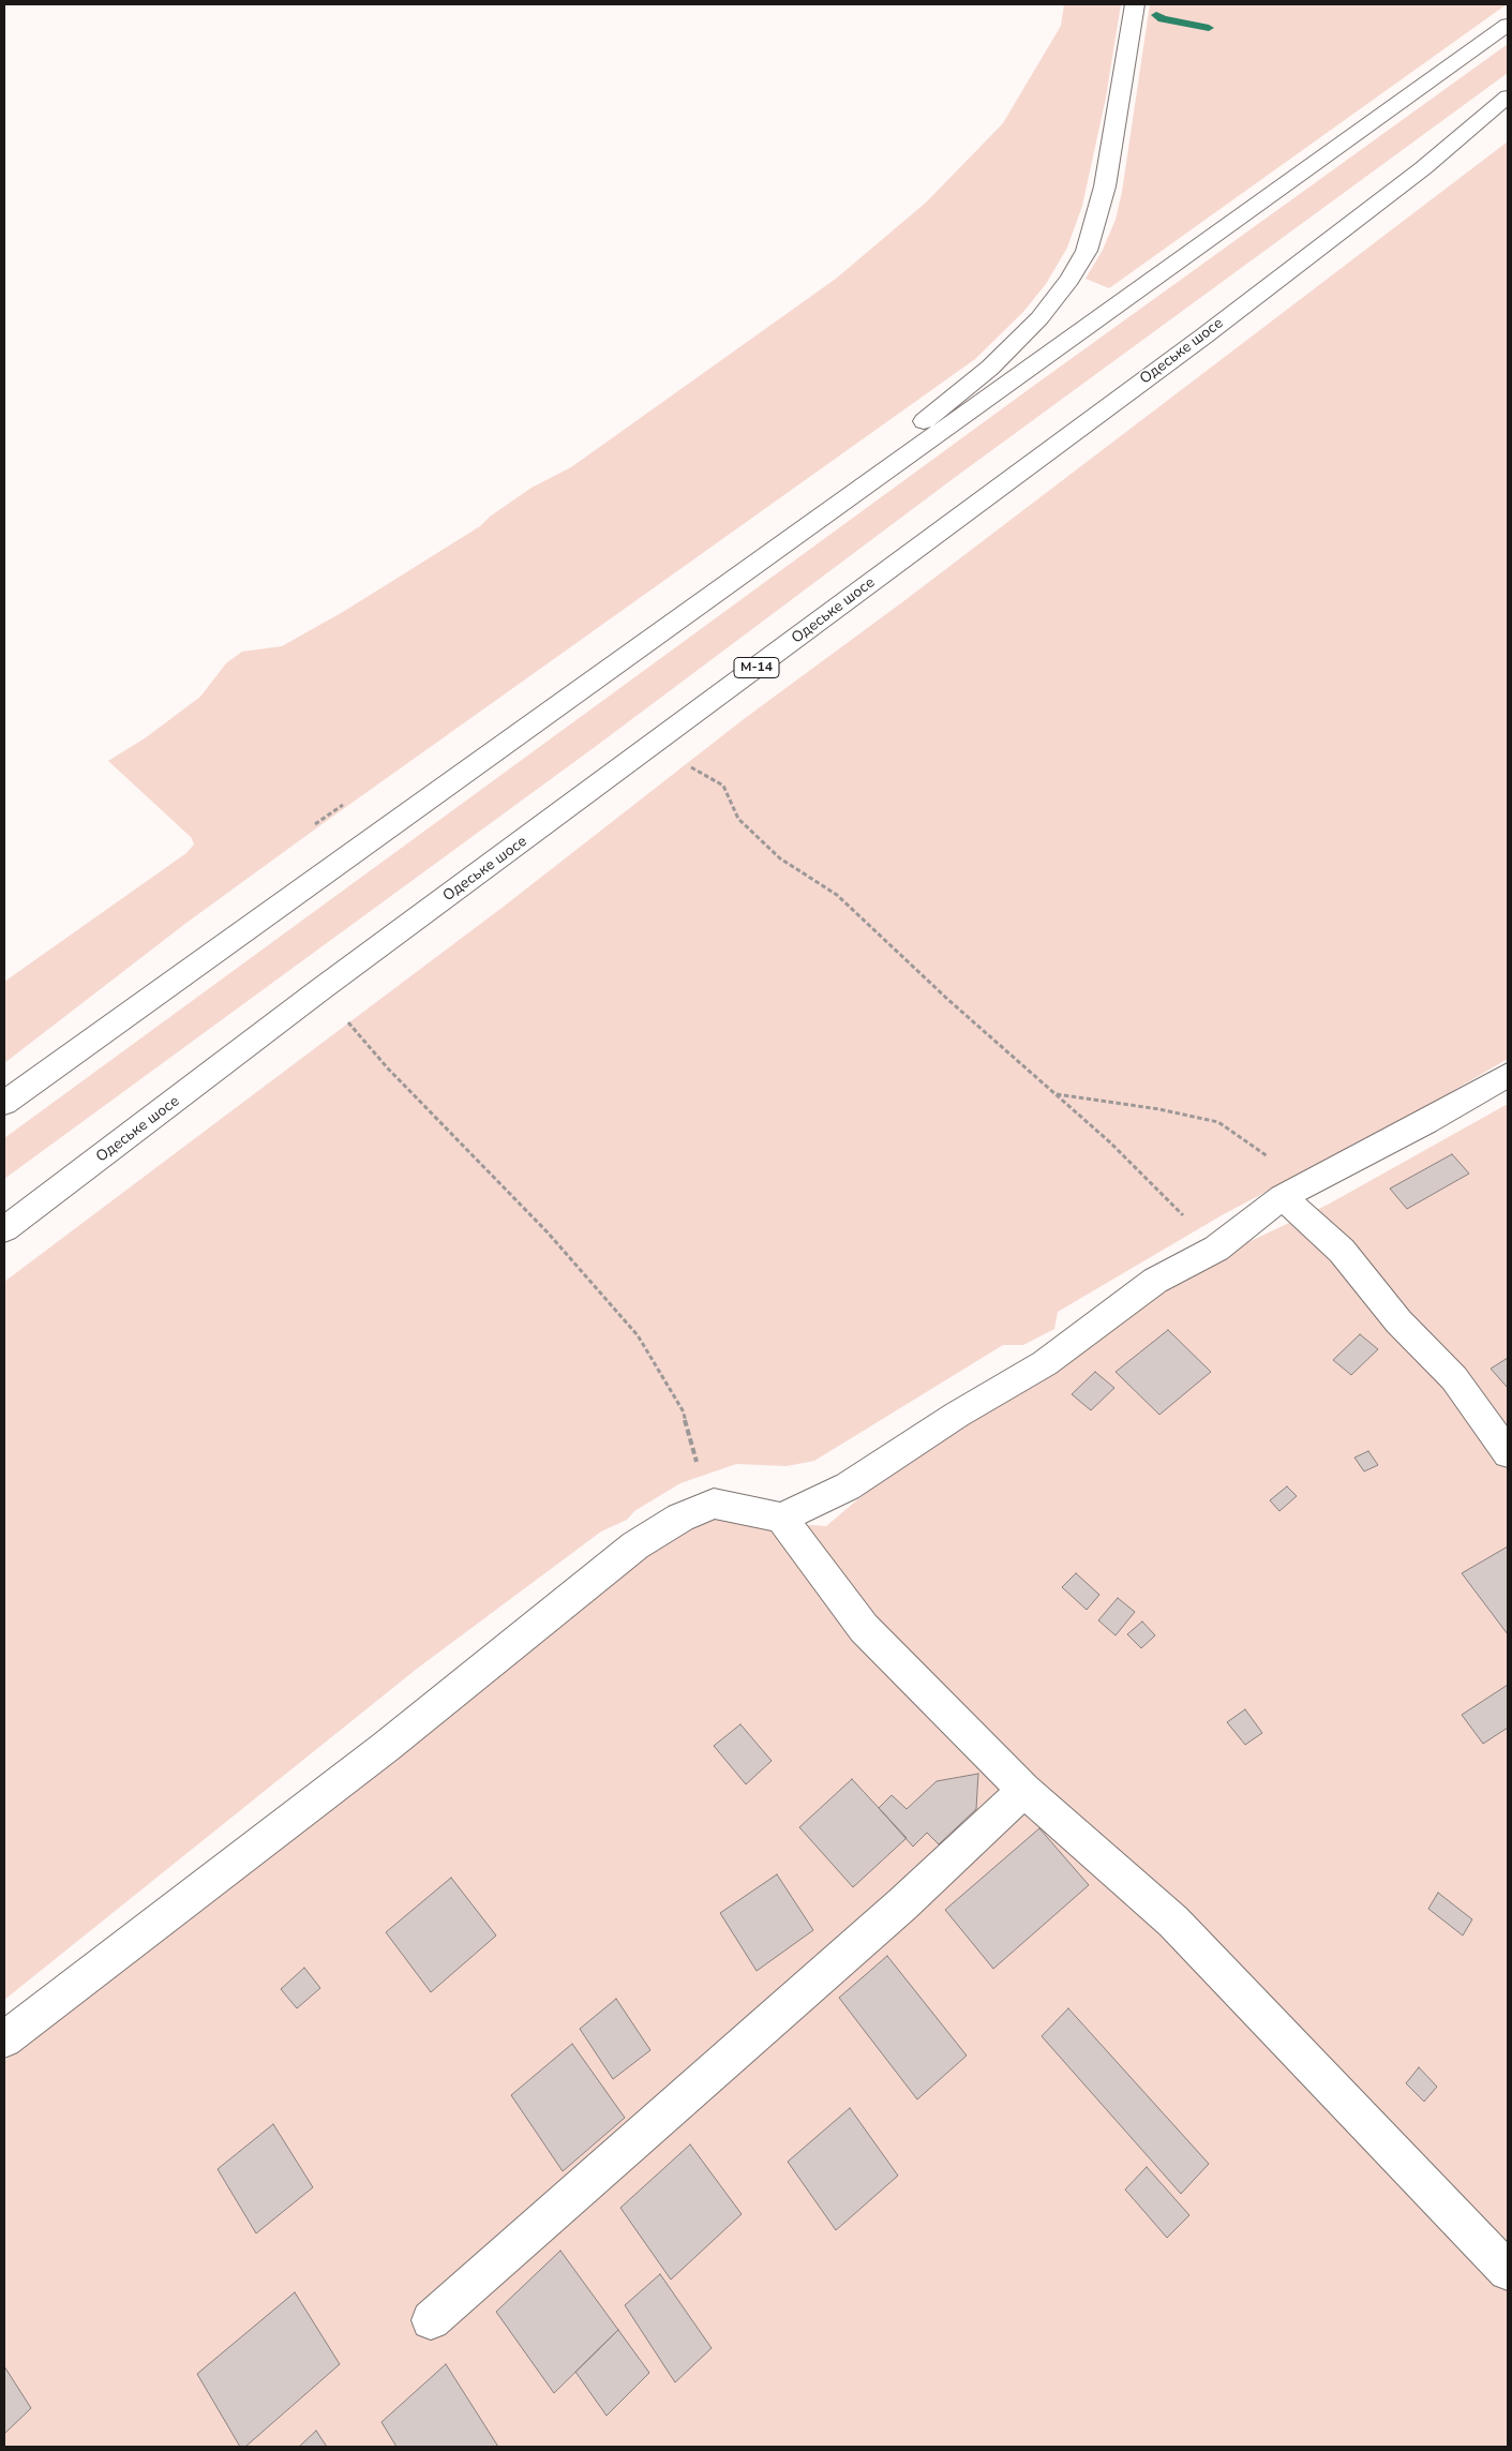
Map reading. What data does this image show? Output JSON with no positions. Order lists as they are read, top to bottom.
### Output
{
  "streets": {
    "main road": ["Одеське шосе", "М-14"]
  }
}
